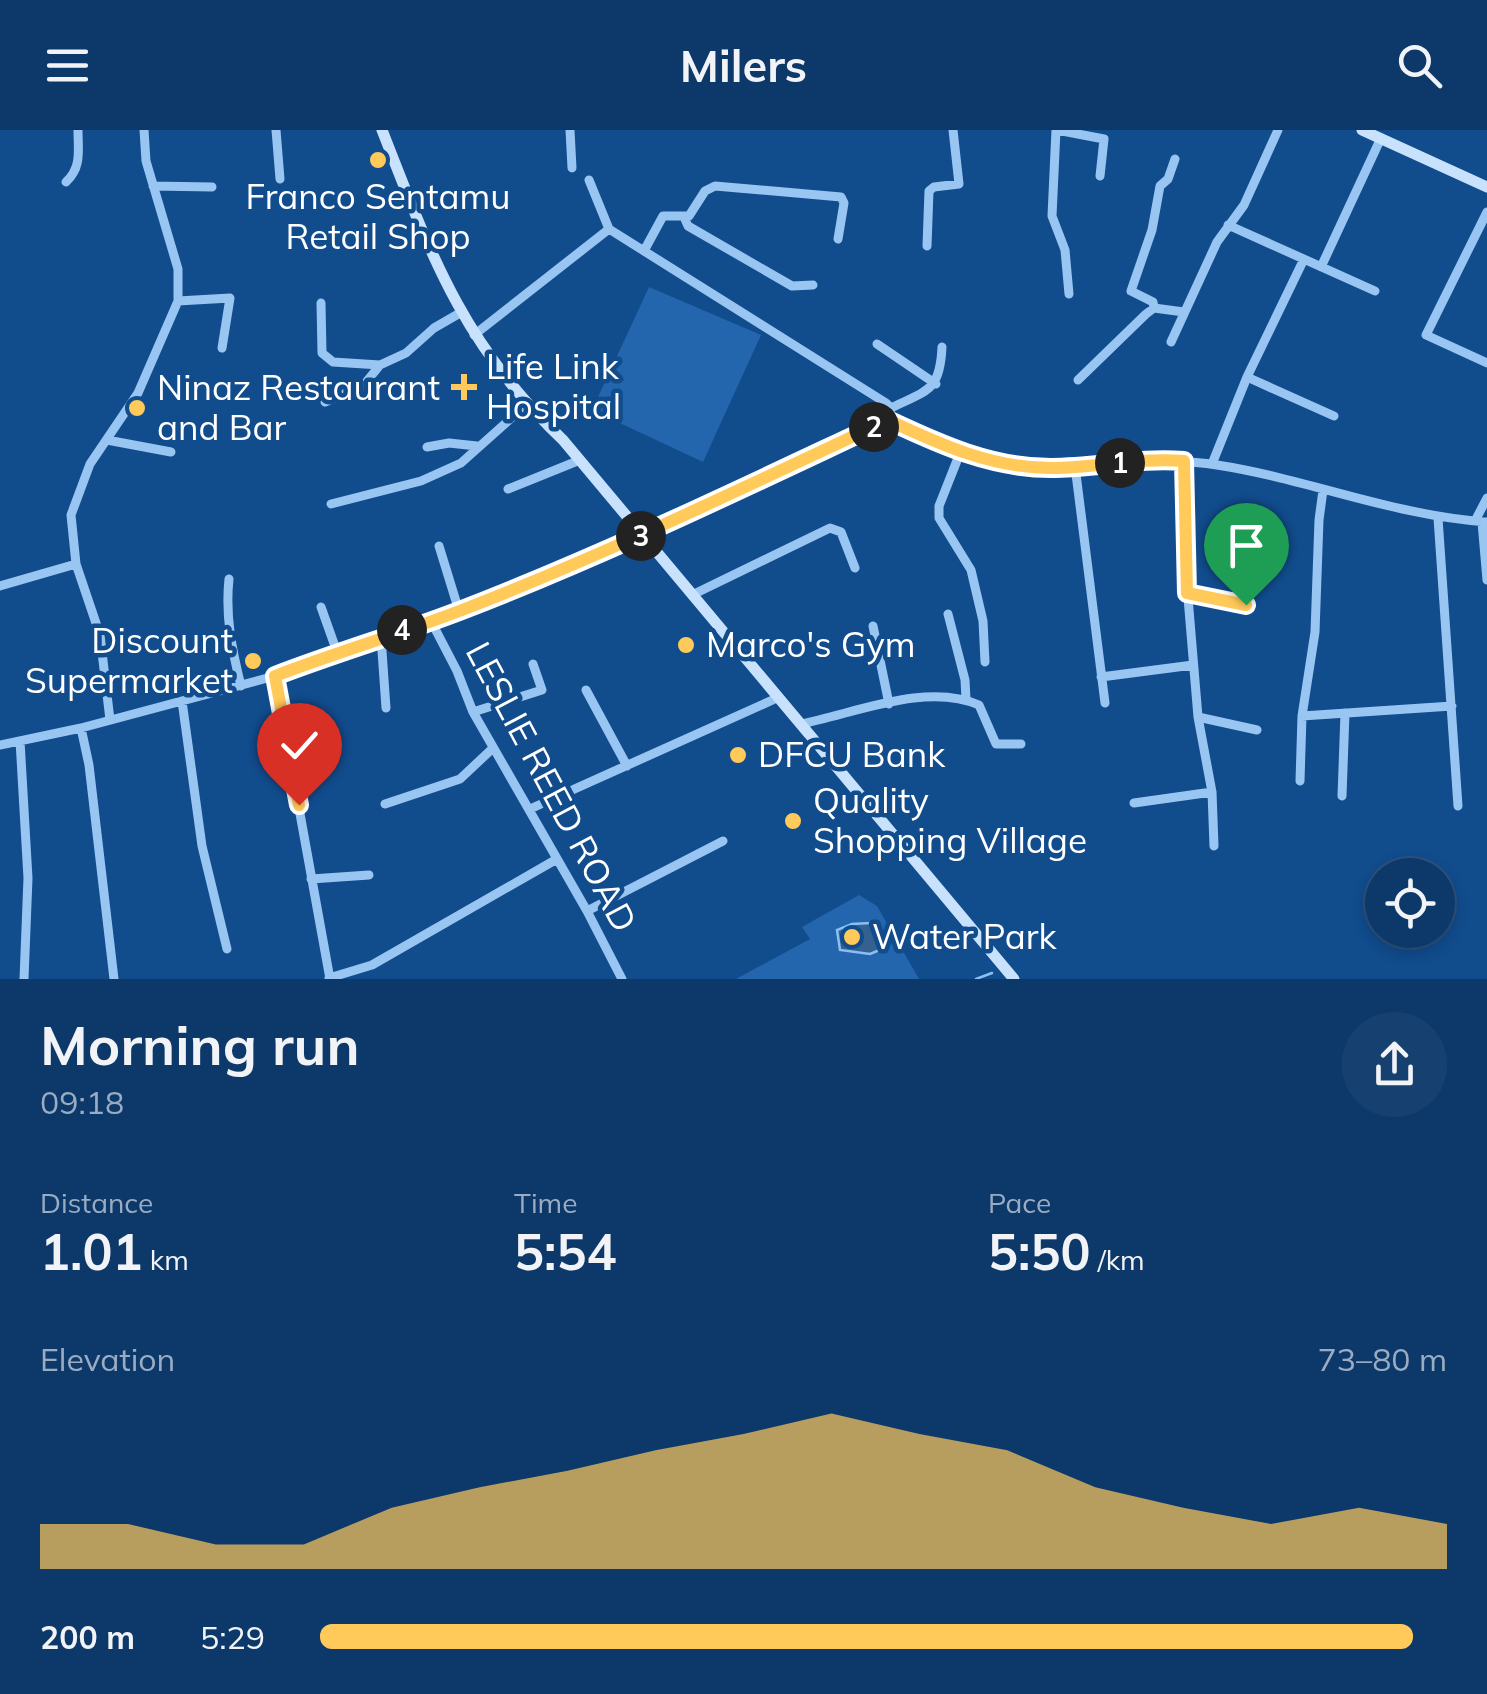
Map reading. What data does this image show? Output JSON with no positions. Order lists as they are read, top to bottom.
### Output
{
  "streets": {
    "street": ["LESLIE REED ROAD"]
  },
  "places": {
    "other": [
      "Franco Sentamu Retail Shop",
      "Ninaz Restaurant and Bar",
      "Marco's Gym",
      "Discount Supermarket",
      "DFCU Bank",
      "Quality Shopping Village",
      "Water Park"
    ],
    "health": ["Life Link Hospital"]
  },
  "page": {
    "header": "Milers",
    "pins": [
      "2",
      "1",
      "3",
      "4"
    ],
    "heading": ["Morning run", "09:18"],
    "stats": [
      ["Distance", "1.01 km"],
      ["Time", "5:54"],
      ["Pace", "5:50 /km"]
    ],
    "chart": ["Elevation", "73–80 m"],
    "list": [
      {
        "name": "200 m",
        "note": "5:29"
      }
    ]
  }
}
